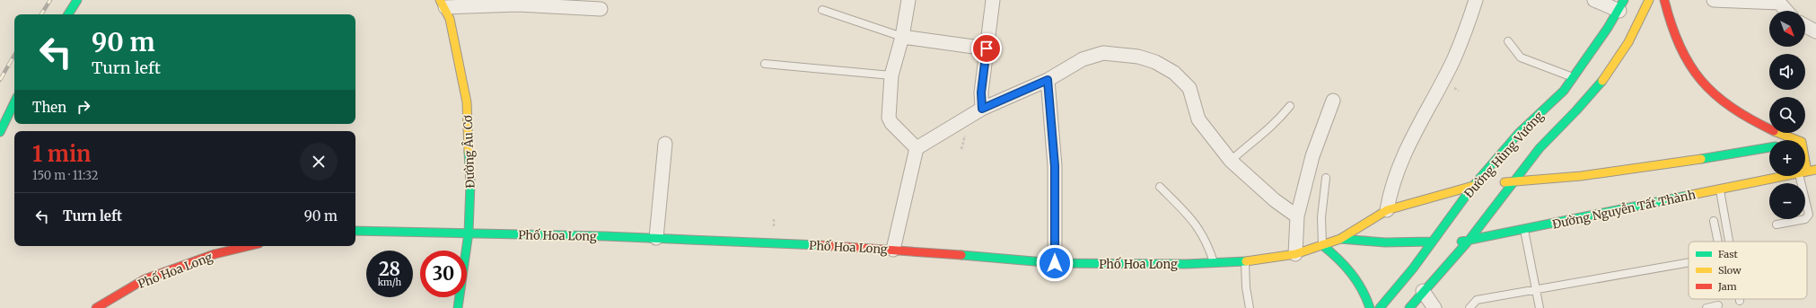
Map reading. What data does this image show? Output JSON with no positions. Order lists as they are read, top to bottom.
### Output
{
  "streets": {
    "main road": [
      "Đường Âu Cơ",
      "Đường Hùng Vương",
      "Đường Nguyễn Tất Thành",
      "Phố Hoa Long"
    ]
  },
  "crossings": [
    ["Đường Âu Cơ", "Phố Hoa Long"],
    ["Đường Hùng Vương", "Đường Nguyễn Tất Thành"],
    ["Đường Hùng Vương", "Phố Hoa Long"],
    ["Đường Nguyễn Tất Thành", "Phố Hoa Long"]
  ],
  "legend": ["Fast", "Slow", "Jam"],
  "north": "bottom right",
  "page": {
    "map_buttons": ["+", "−"],
    "turn": ["90 m", "Turn left"],
    "then": "Then",
    "heading": ["1 min", "150 m · 11:32"],
    "list": [
      {
        "name": "Turn left",
        "value": "90 m"
      }
    ],
    "speed": "28 km/h",
    "limit": "30"
  }
}
